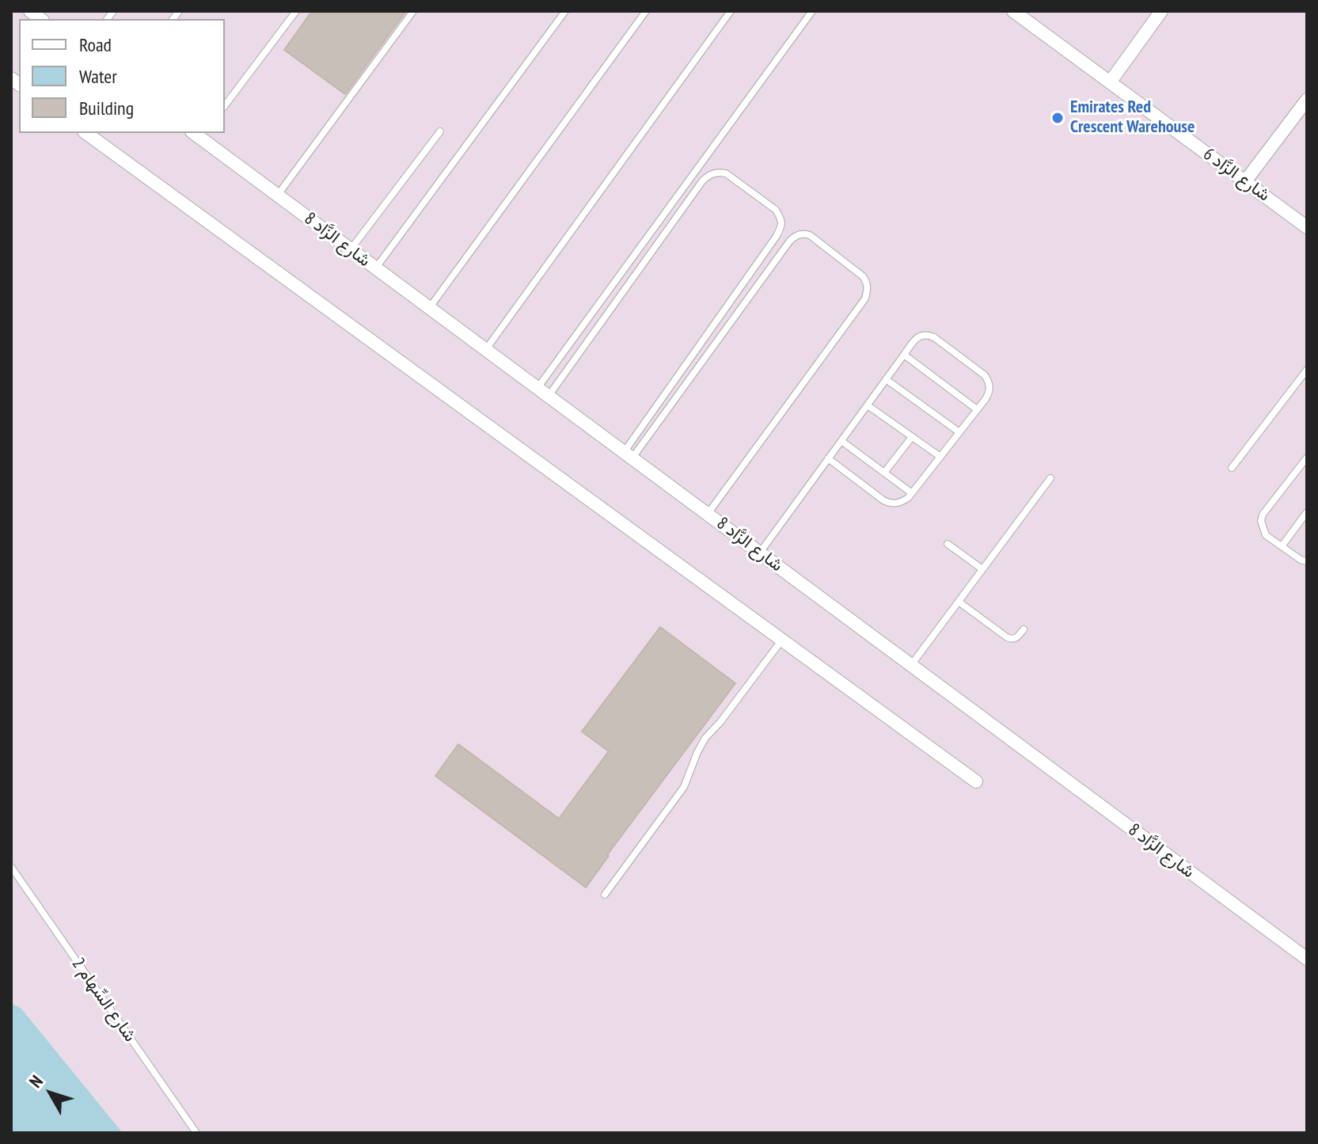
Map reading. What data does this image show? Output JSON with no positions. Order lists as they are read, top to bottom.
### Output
{
  "streets": {
    "street": ["شارع الزَّاد 6", "شارع الزَّاد 8"],
    "lane": ["شارع السِّهام 2"]
  },
  "places": ["Emirates Red Crescent Warehouse"],
  "legend": ["Road", "Water", "Building"],
  "north": "top left"
}
